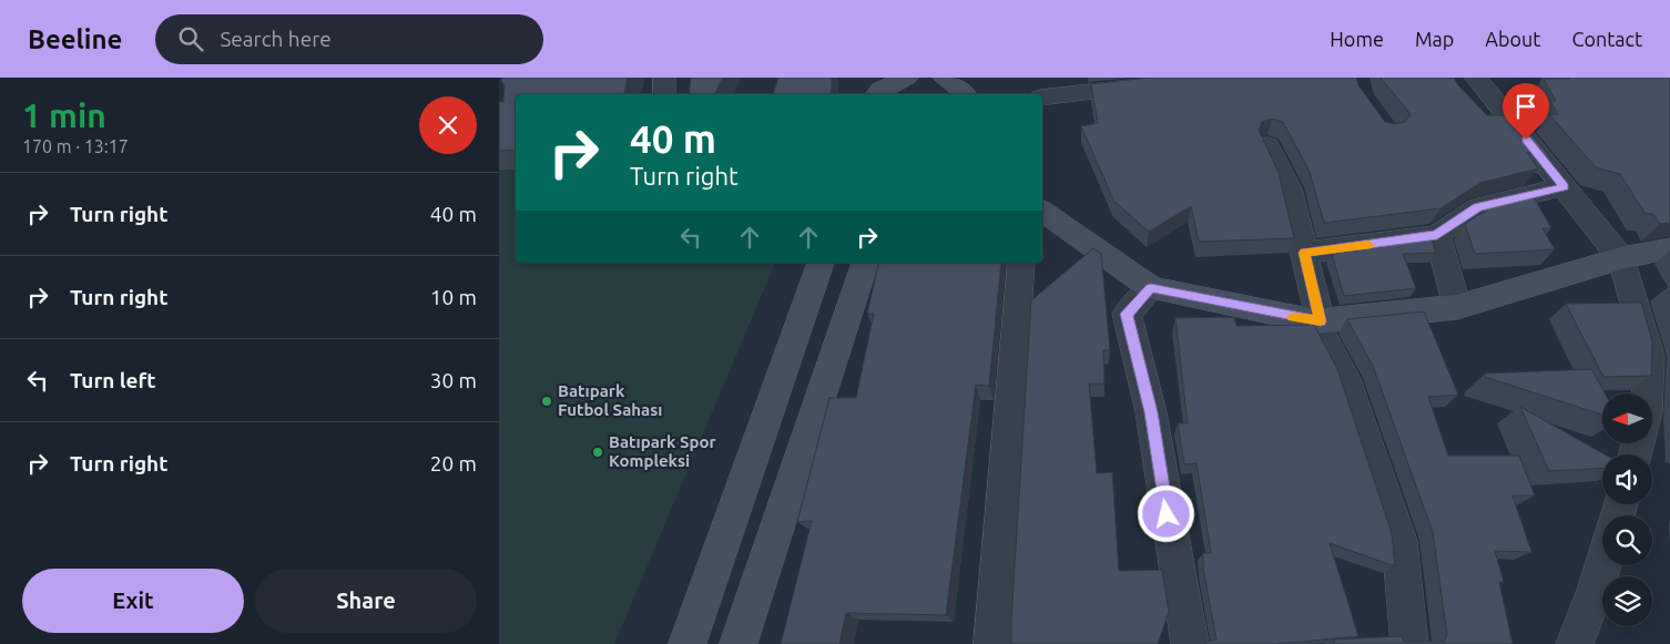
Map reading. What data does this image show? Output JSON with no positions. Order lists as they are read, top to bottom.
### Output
{
  "places": ["Batıpark Futbol Sahası", "Batıpark Spor Kompleksi"],
  "north": "left",
  "page": {
    "header": "Beeline",
    "search": "Search here",
    "nav": [
      "Home",
      "Map",
      "About",
      "Contact"
    ],
    "heading": ["1 min", "170 m · 13:17"],
    "turn": ["40 m", "Turn right"],
    "list": [
      {
        "name": "Turn right",
        "value": "40 m"
      },
      {
        "name": "Turn right",
        "value": "10 m"
      },
      {
        "name": "Turn left",
        "value": "30 m"
      },
      {
        "name": "Turn right",
        "value": "20 m"
      }
    ],
    "buttons": ["Exit", "Share"]
  }
}
